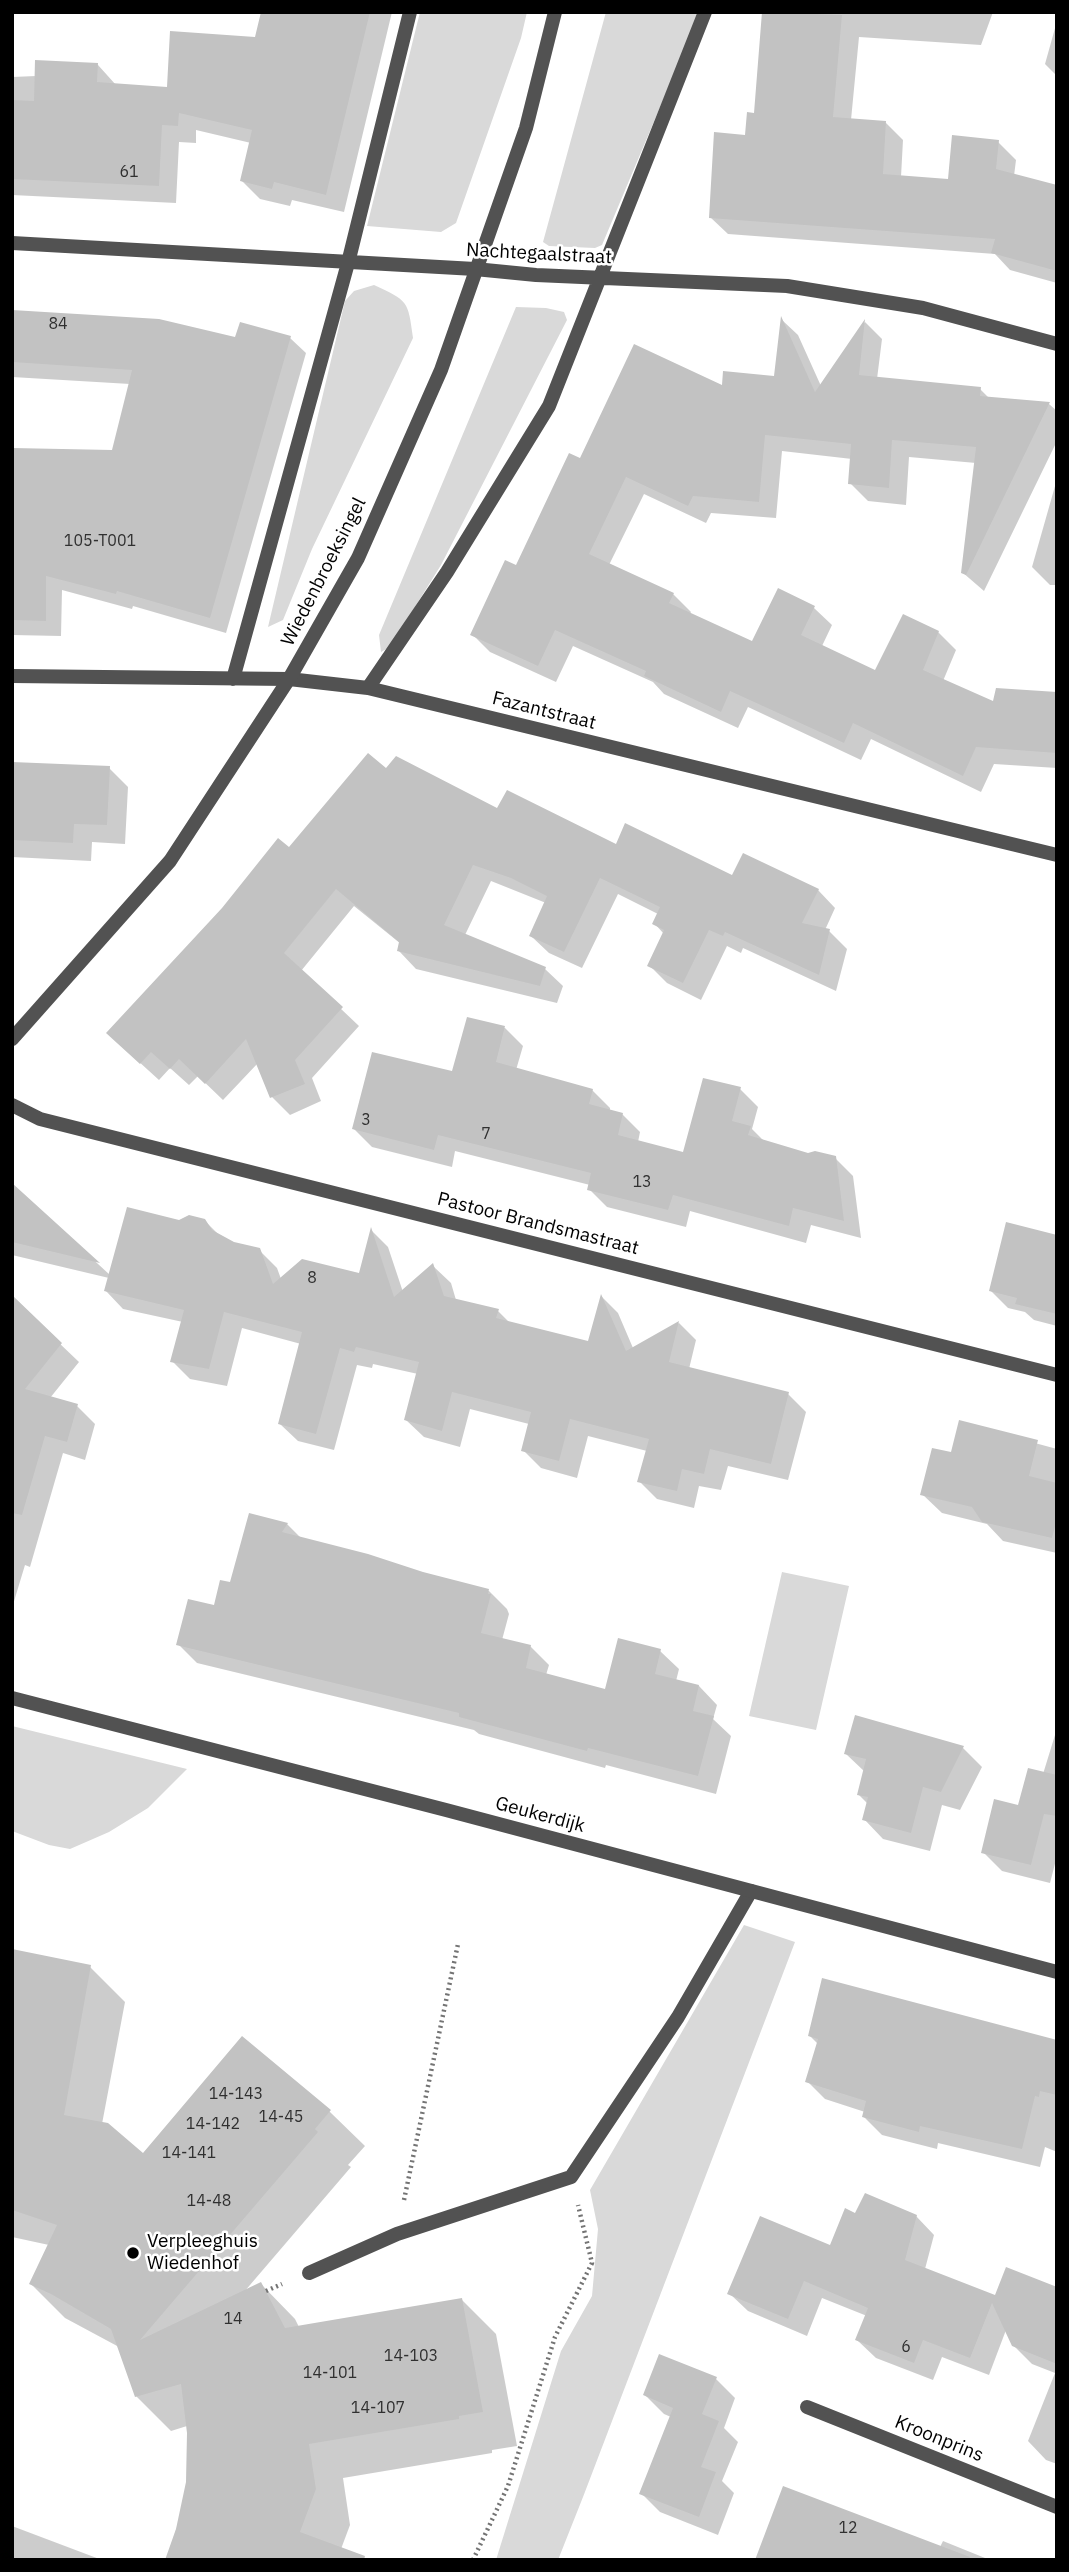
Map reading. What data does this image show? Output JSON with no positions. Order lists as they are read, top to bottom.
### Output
{
  "streets": {
    "street": [
      "Nachtegaalstraat",
      "Wiedenbroeksingel",
      "Fazantstraat",
      "Pastoor Brandsmastraat",
      "Geukerdijk",
      "Kroonprins"
    ]
  },
  "crossings": [
    ["Nachtegaalstraat", "Wiedenbroeksingel"],
    ["Wiedenbroeksingel", "Fazantstraat"]
  ],
  "places": ["Verpleeghuis Wiedenhof"],
  "house_numbers": [
    "61",
    "84",
    "105-T001",
    "3",
    "7",
    "13",
    "8",
    "14-143",
    "14-45",
    "14-142",
    "14-141",
    "14-48",
    "14",
    "6",
    "14-103",
    "14-101",
    "14-107",
    "12"
  ]
}
